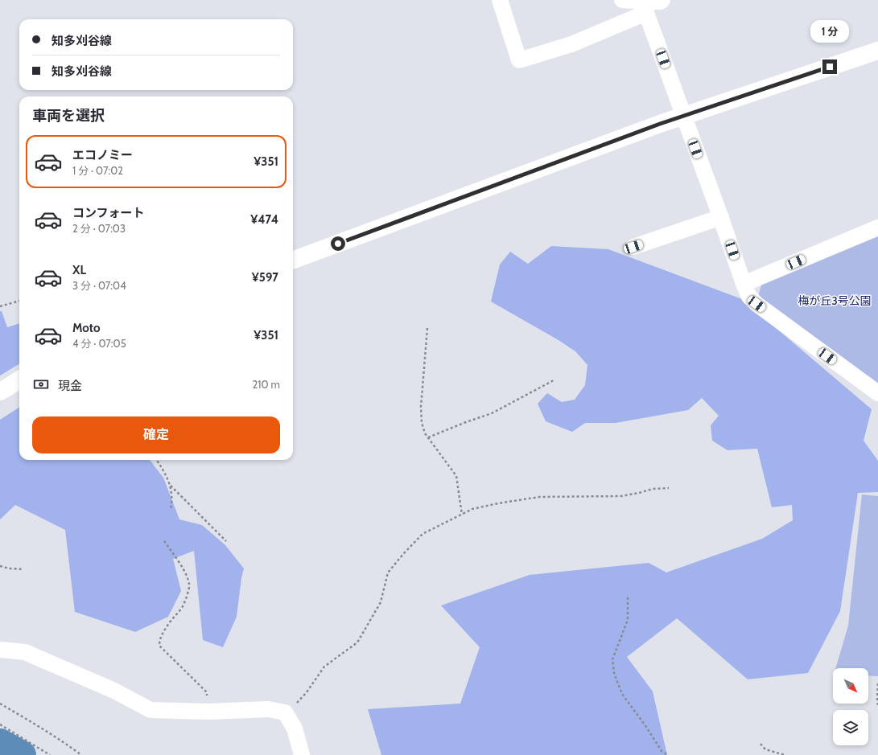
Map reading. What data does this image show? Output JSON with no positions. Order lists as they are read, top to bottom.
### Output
{
  "parks": ["梅が丘3号公園"],
  "north": "bottom right",
  "page": {
    "banner": ["知多刈谷線", "知多刈谷線"],
    "bubble": "1 分",
    "heading": "車両を選択",
    "list": [
      {
        "name": "エコノミー",
        "note": "1 分 · 07:02",
        "value": "¥351"
      },
      {
        "name": "コンフォート",
        "note": "2 分 · 07:03",
        "value": "¥474"
      },
      {
        "name": "XL",
        "note": "3 分 · 07:04",
        "value": "¥597"
      },
      {
        "name": "Moto",
        "note": "4 分 · 07:05",
        "value": "¥351"
      }
    ],
    "pay": ["現金", "210 m"],
    "buttons": "確定"
  }
}
